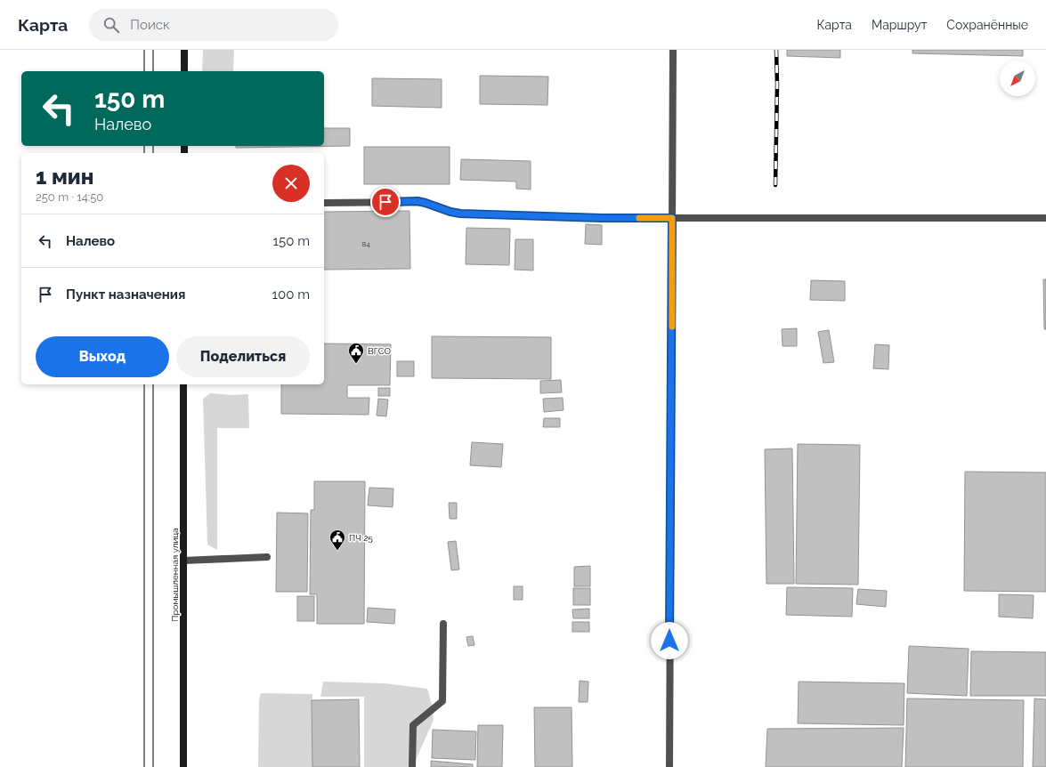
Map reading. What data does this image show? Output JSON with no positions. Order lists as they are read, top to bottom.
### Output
{
  "streets": {
    "street": ["Промышленная улица"]
  },
  "places": {
    "public building": ["ВГСО", "ПЧ 25"]
  },
  "house_numbers": ["84"],
  "north": "bottom left",
  "page": {
    "header": "Карта",
    "search": "Поиск",
    "nav": ["Карта", "Маршрут", "Сохранённые"],
    "turn": ["150 m", "Налево"],
    "heading": ["1 мин", "250 m · 14:50"],
    "list": [
      {
        "name": "Налево",
        "value": "150 m"
      },
      {
        "name": "Пункт назначения",
        "value": "100 m"
      }
    ],
    "buttons": ["Выход", "Поделиться"]
  }
}
